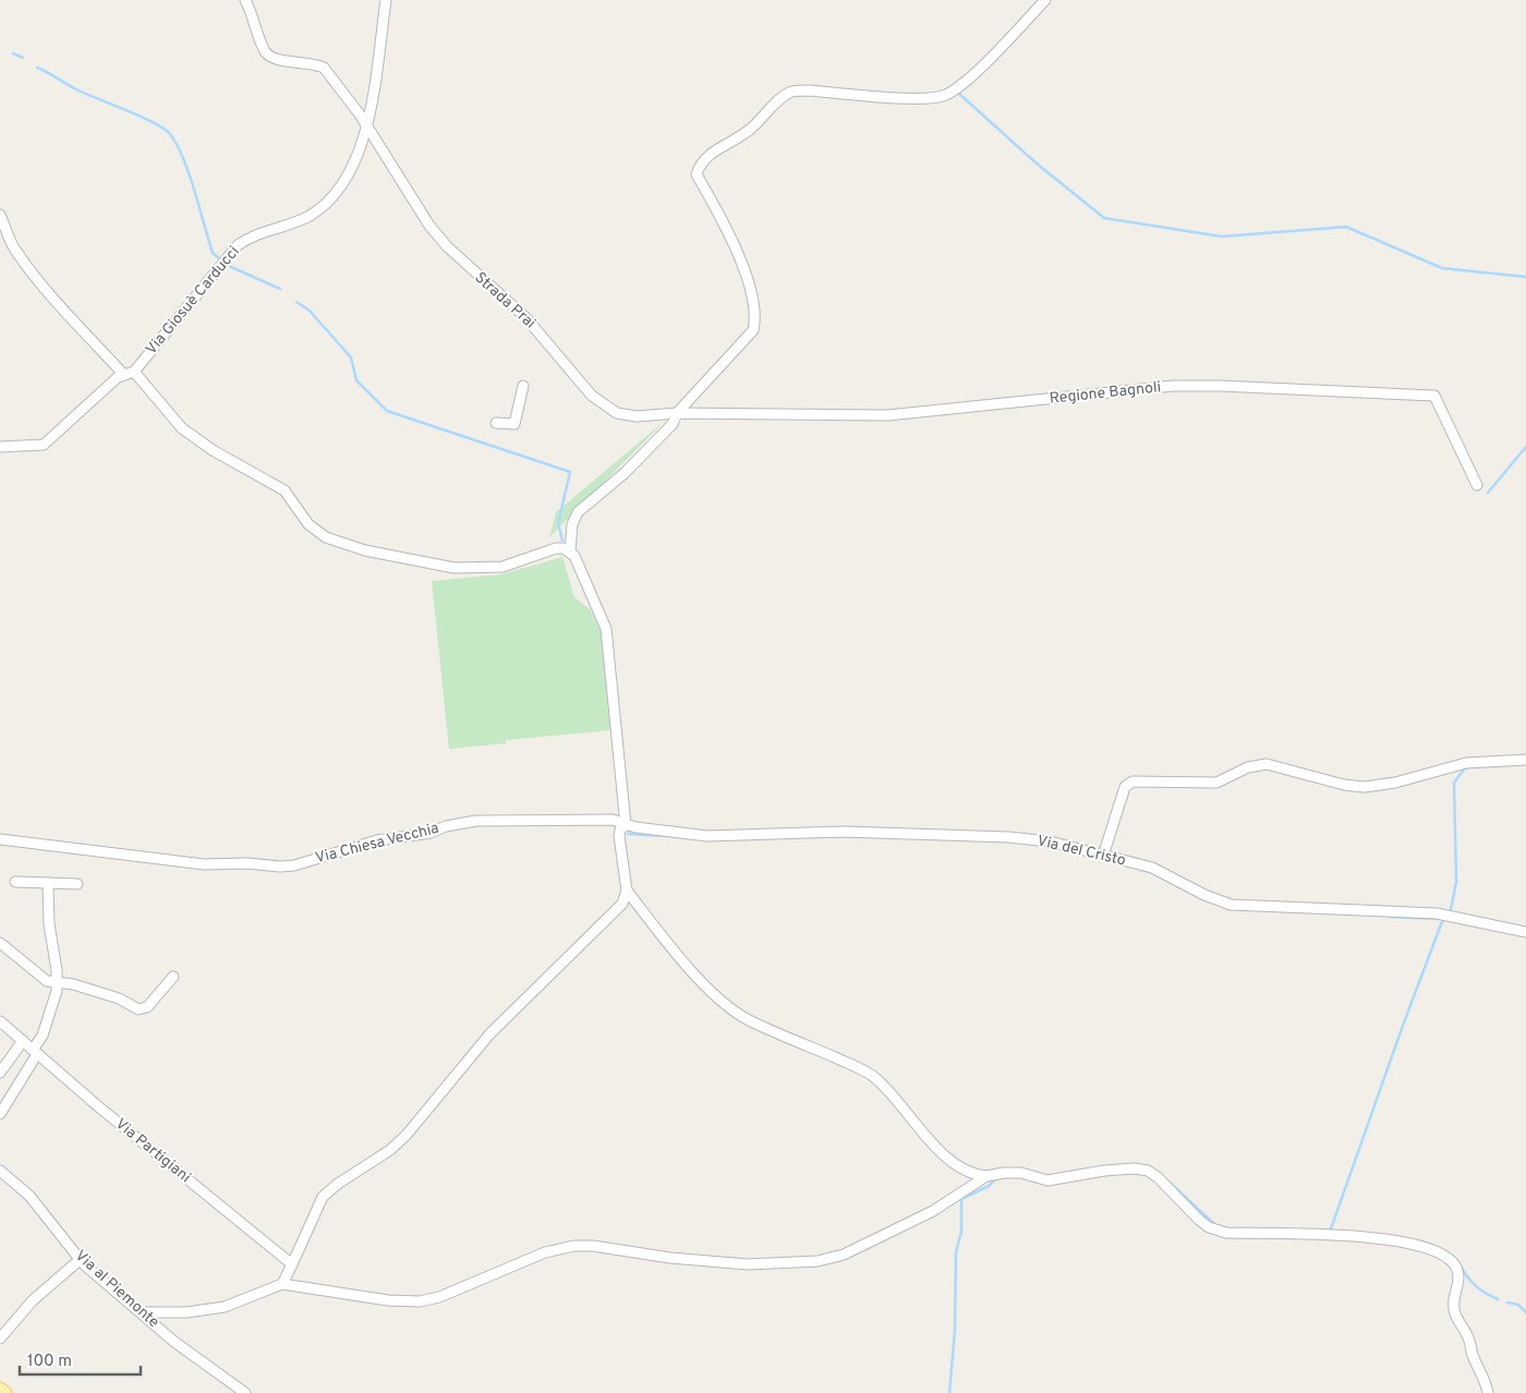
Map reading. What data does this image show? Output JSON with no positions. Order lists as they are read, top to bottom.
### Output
{
  "streets": {
    "street": [
      "Via Giosuè Carducci",
      "Strada Prai",
      "Regione Bagnoli",
      "Via Chiesa Vecchia",
      "Via del Cristo",
      "Via Partigiani",
      "Via al Piemonte"
    ]
  },
  "crossings": [
    ["Via Giosuè Carducci", "Strada Prai"],
    ["Strada Prai", "Regione Bagnoli"],
    ["Via Chiesa Vecchia", "Via del Cristo"]
  ],
  "scale_bar": "100 m"
}
